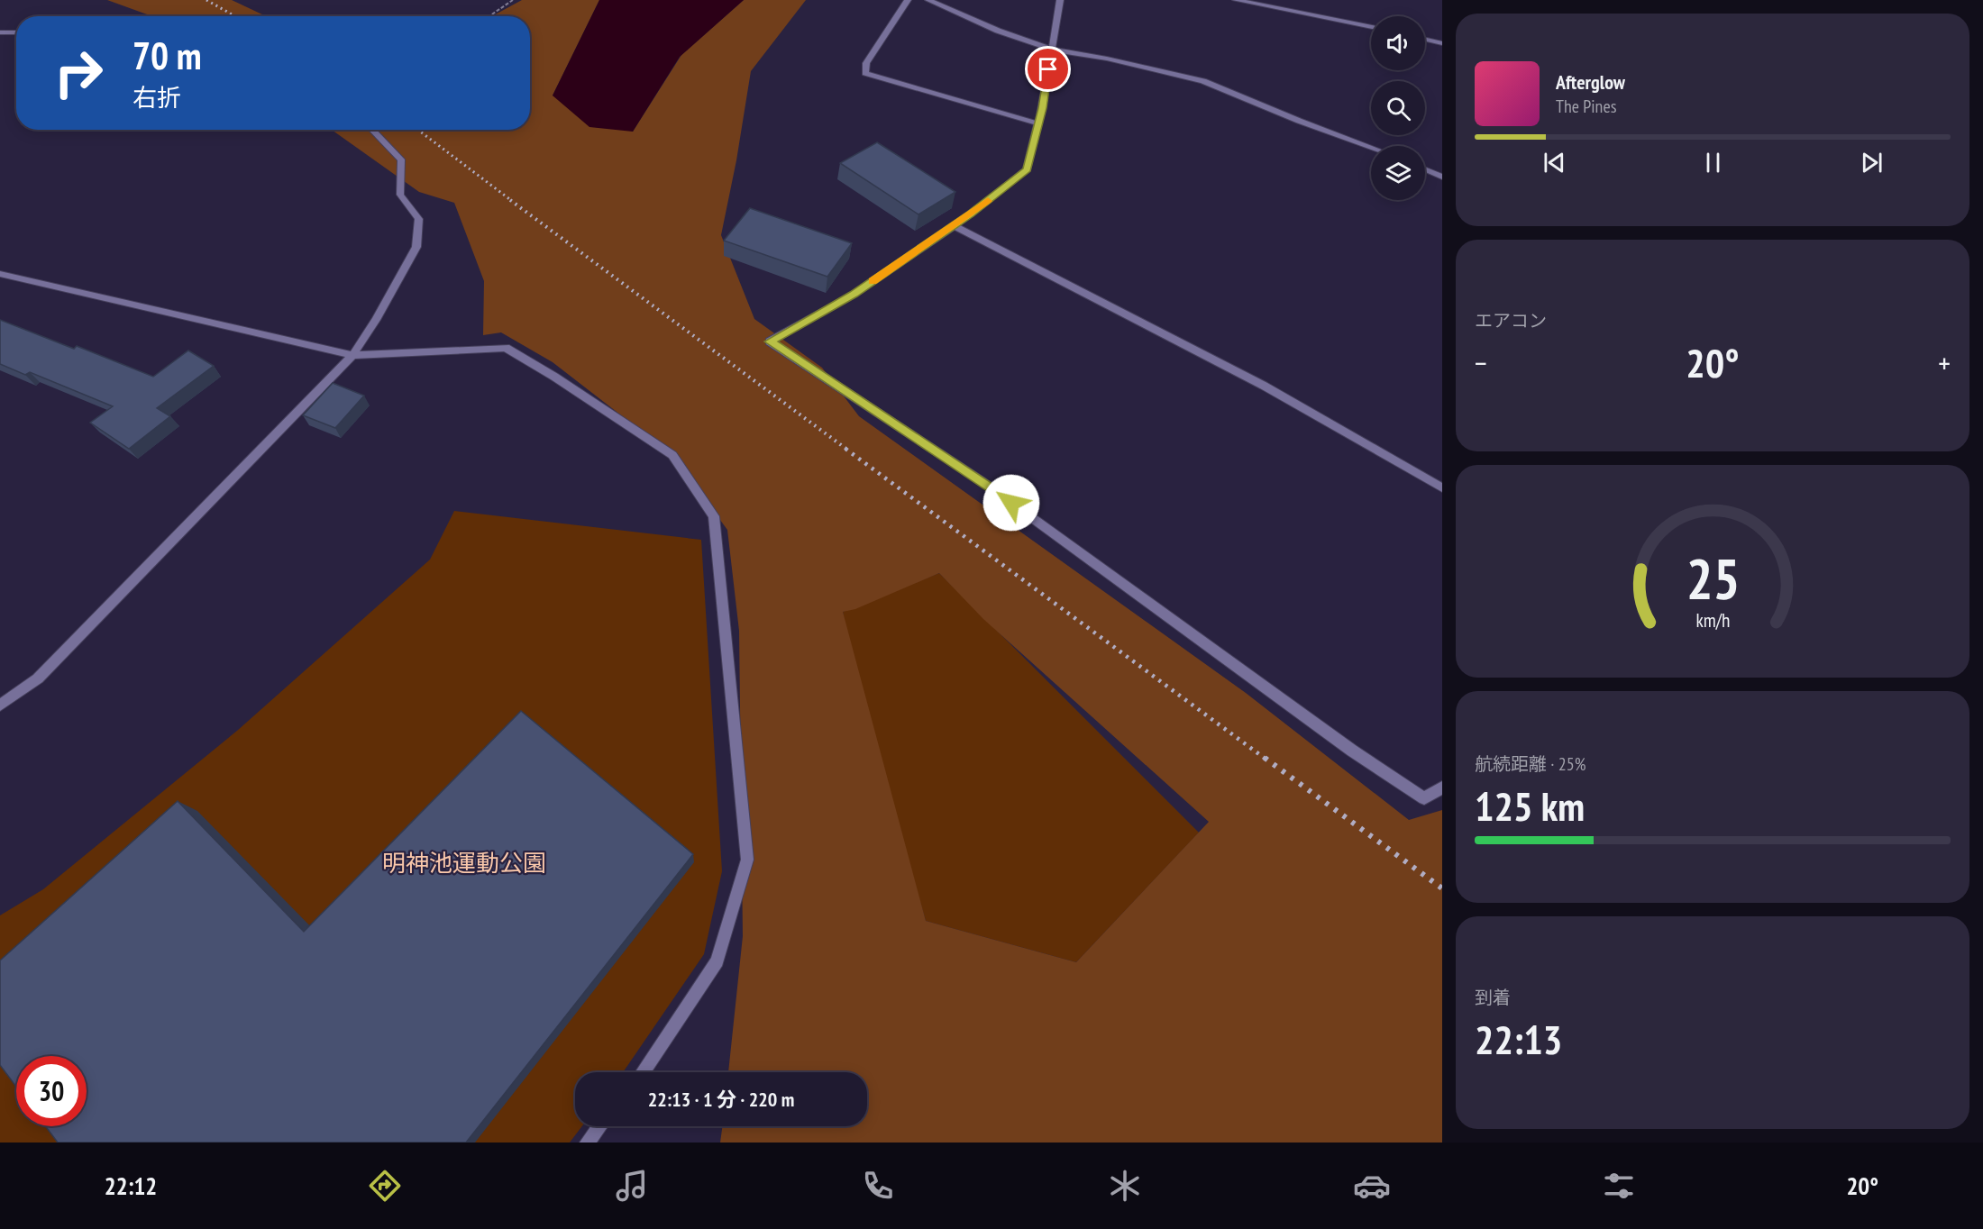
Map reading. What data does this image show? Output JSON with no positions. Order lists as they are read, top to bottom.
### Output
{
  "parks": ["明神池運動公園"],
  "page": {
    "turn": ["70 m", "右折"],
    "song": ["Afterglow", "The Pines"],
    "tile": [
      "エアコン",
      ["航続距離 · 25%", "125 km"],
      ["到着", "22:13"]
    ],
    "heat": ["−", "20°", "+"],
    "limit": "30",
    "trip": "22:13 · 1 分 · 220 m",
    "tabs": ["22:12", "20°"],
    "gauge": ["25", "km/h"]
  }
}
